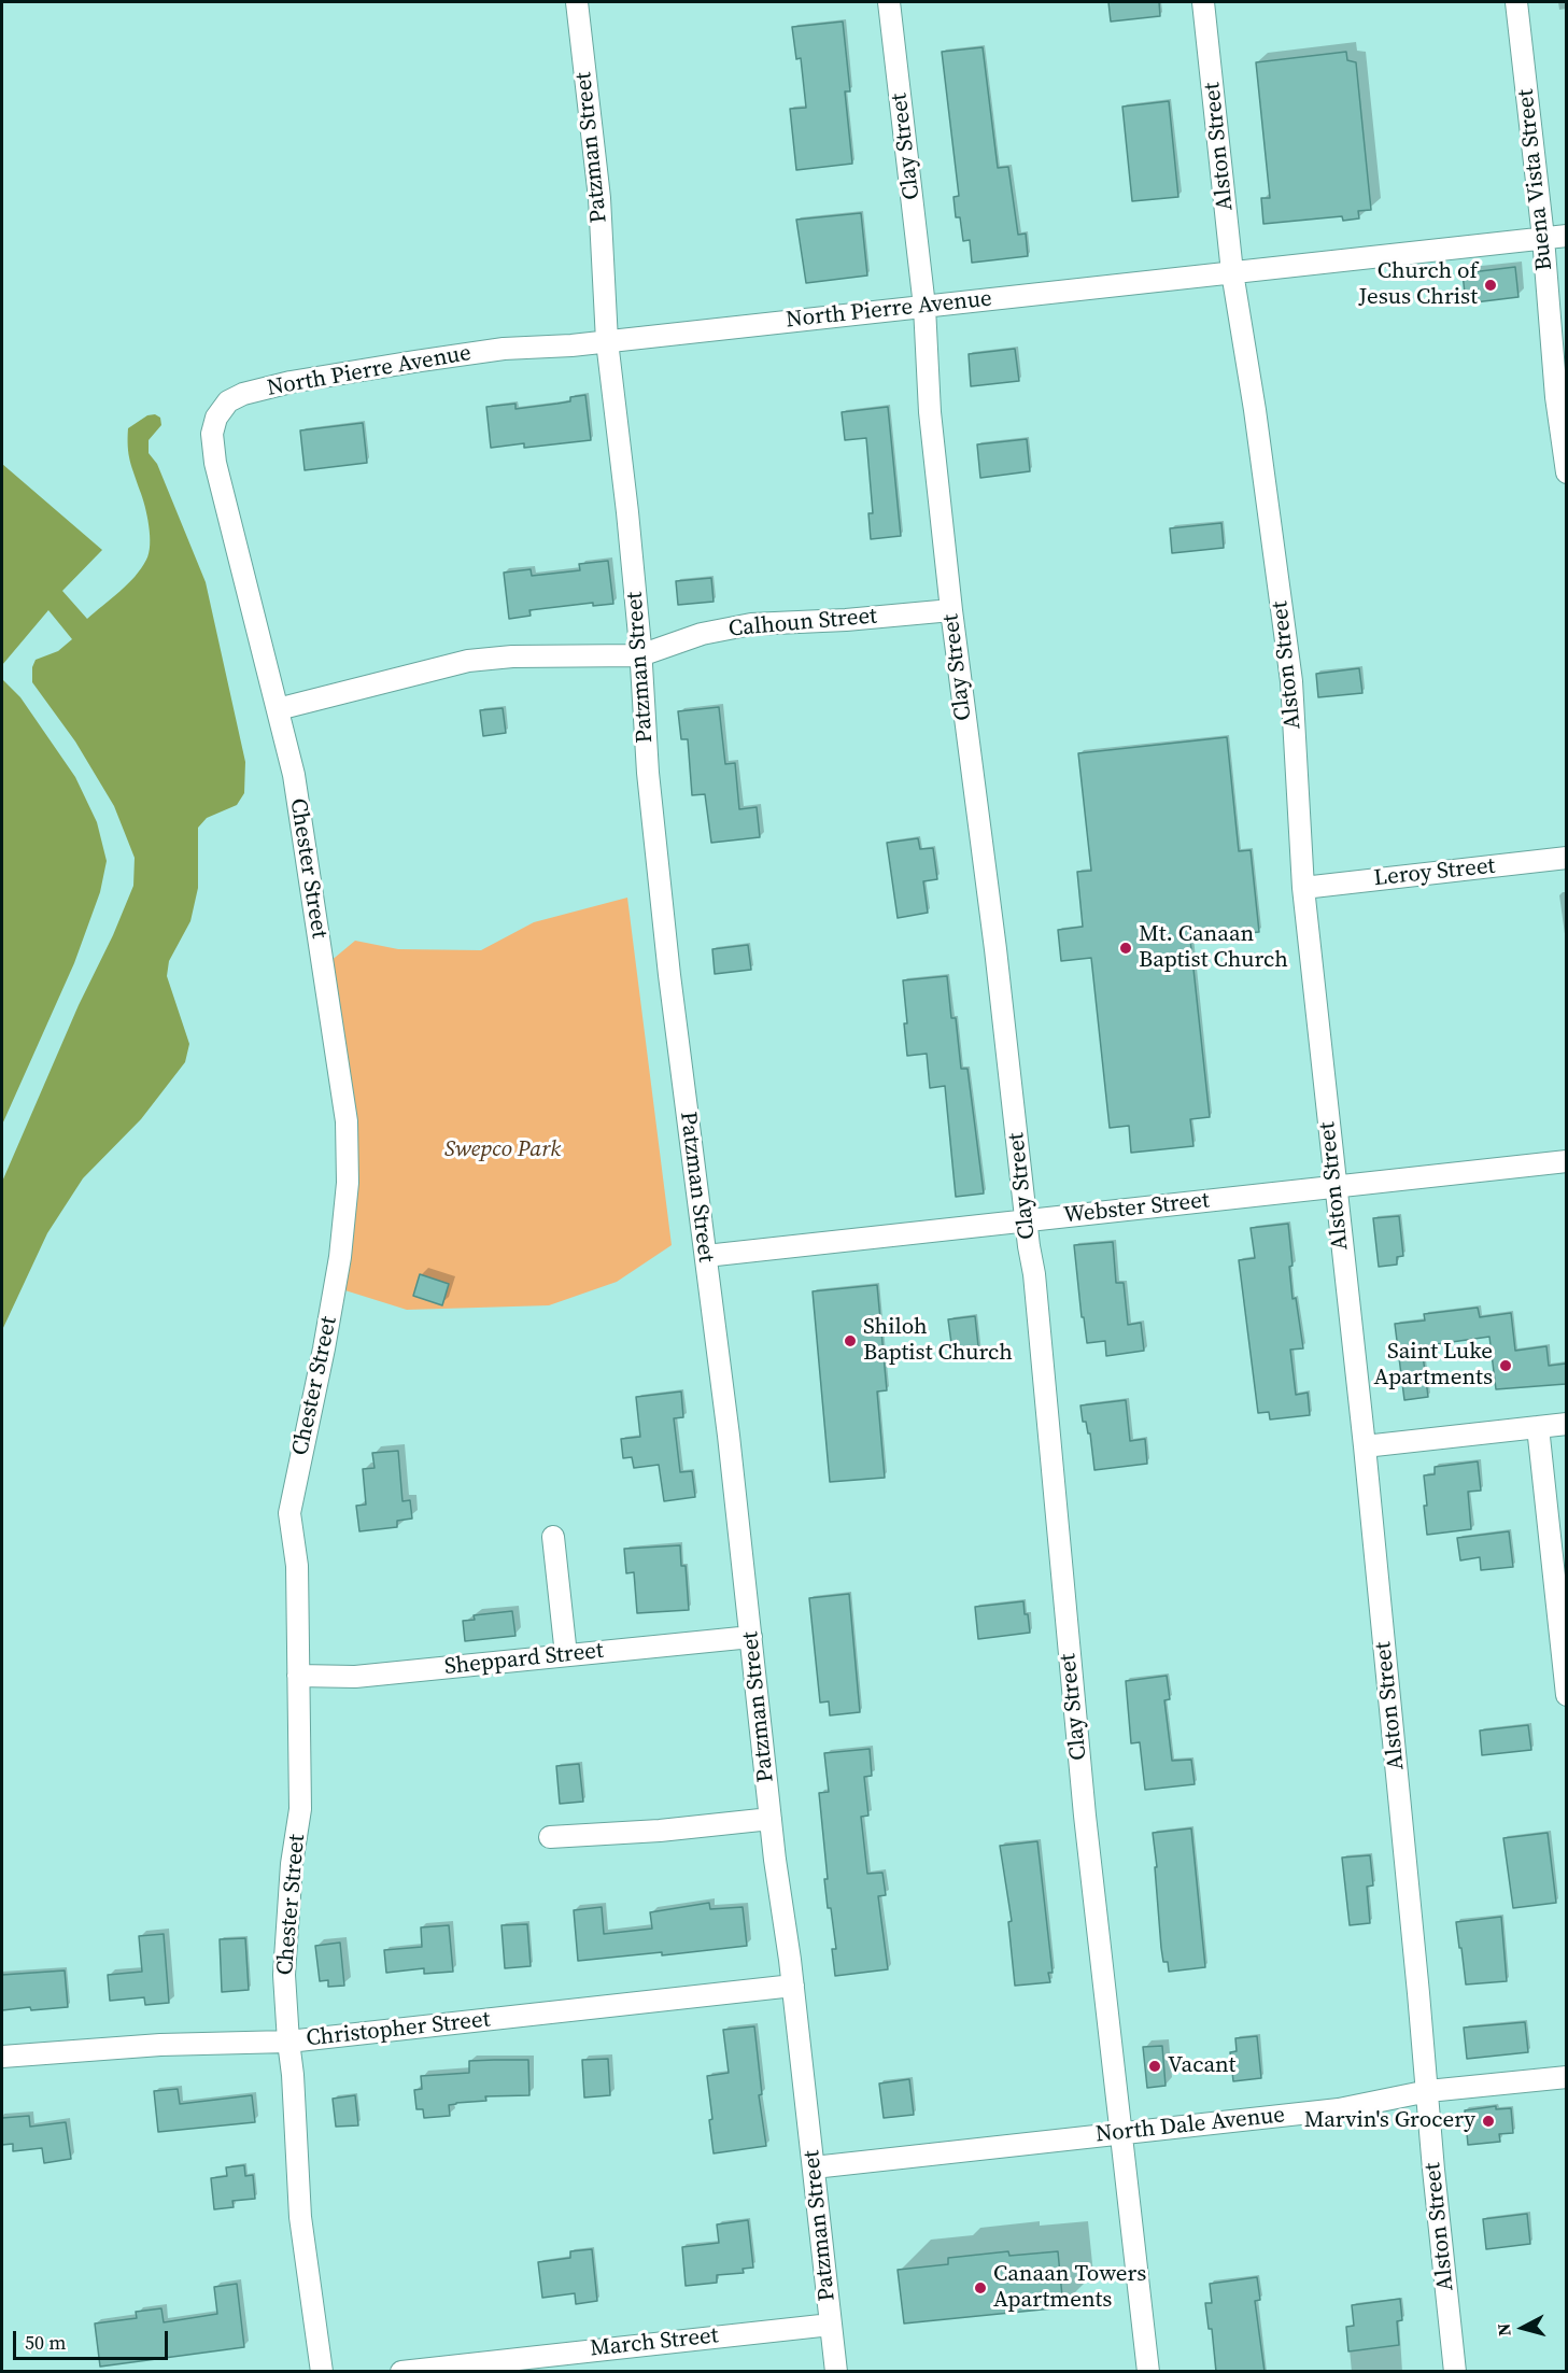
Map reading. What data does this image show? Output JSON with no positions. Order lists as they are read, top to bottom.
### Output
{
  "streets": {
    "street": [
      "Clay Street",
      "Alston Street",
      "Patzman Street",
      "Buena Vista Street",
      "North Pierre Avenue",
      "Calhoun Street",
      "Chester Street",
      "Leroy Street",
      "Webster Street",
      "Sheppard Street",
      "Christopher Street",
      "North Dale Avenue",
      "March Street"
    ]
  },
  "crossings": [
    ["Clay Street", "North Pierre Avenue"],
    ["Clay Street", "Calhoun Street"],
    ["Clay Street", "Webster Street"],
    ["Clay Street", "North Dale Avenue"],
    ["Alston Street", "North Pierre Avenue"],
    ["Alston Street", "Leroy Street"],
    ["Alston Street", "Webster Street"],
    ["Alston Street", "North Dale Avenue"],
    ["Patzman Street", "North Pierre Avenue"],
    ["Patzman Street", "Calhoun Street"],
    ["Patzman Street", "Webster Street"],
    ["Patzman Street", "Sheppard Street"],
    ["Patzman Street", "Christopher Street"],
    ["Patzman Street", "North Dale Avenue"],
    ["Patzman Street", "March Street"],
    ["Buena Vista Street", "North Pierre Avenue"],
    ["North Pierre Avenue", "Chester Street"],
    ["Calhoun Street", "Chester Street"],
    ["Chester Street", "Sheppard Street"],
    ["Chester Street", "Christopher Street"]
  ],
  "parks": ["Swepco Park"],
  "places": [
    "Church of Jesus Christ",
    "Mt. Canaan Baptist Church",
    "Shiloh Baptist Church",
    "Saint Luke Apartments",
    "Vacant",
    "Marvin's Grocery",
    "Canaan Towers Apartments"
  ],
  "scale_bar": "50 m",
  "north": "left"
}
